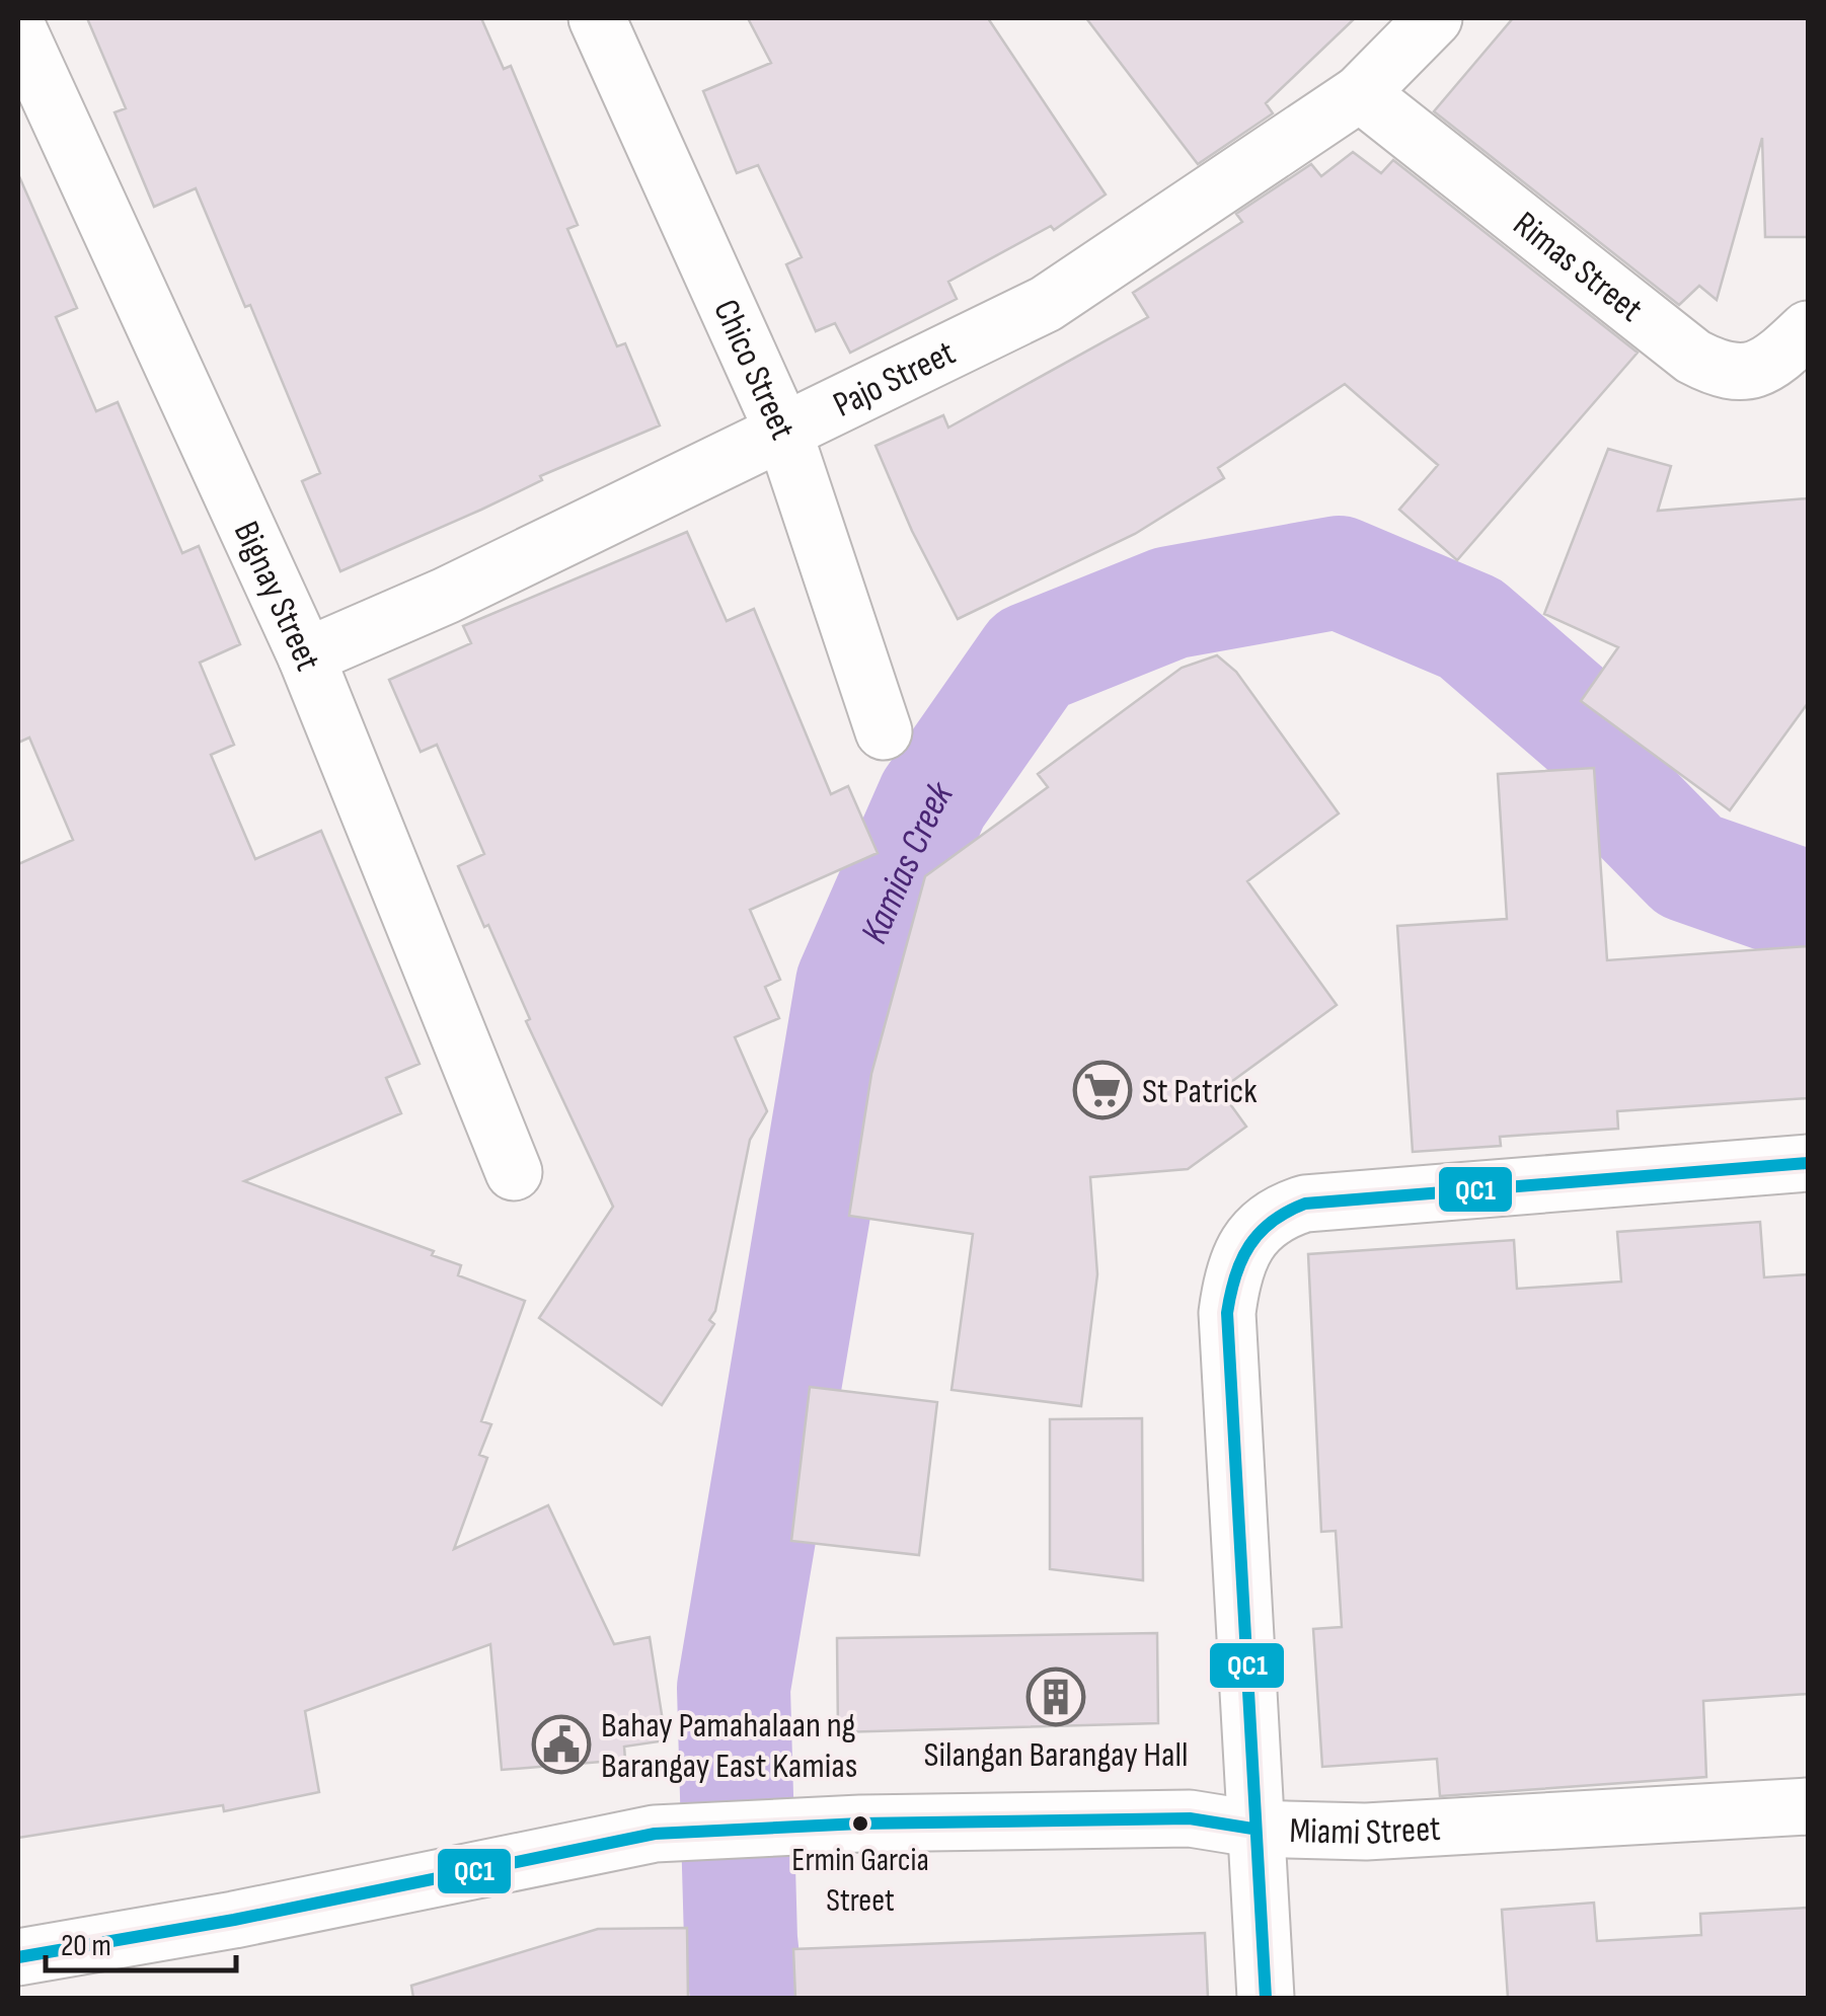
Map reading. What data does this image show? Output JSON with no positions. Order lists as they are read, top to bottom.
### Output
{
  "streets": {
    "street": [
      "Rimas Street",
      "Chico Street",
      "Pajo Street",
      "Bignay Street",
      "Miami Street"
    ]
  },
  "crossings": [
    ["Rimas Street", "Pajo Street"],
    ["Chico Street", "Pajo Street"],
    ["Pajo Street", "Bignay Street"]
  ],
  "water": ["Kamias Creek"],
  "places": {
    "supermarket": ["St Patrick"],
    "building": ["Silangan Barangay Hall"],
    "public building": ["Bahay Pamahalaan ng Barangay East Kamias"],
    "other": ["Ermin Garcia Street"]
  },
  "lines": ["transit line QC1"],
  "scale_bar": "20 m"
}
